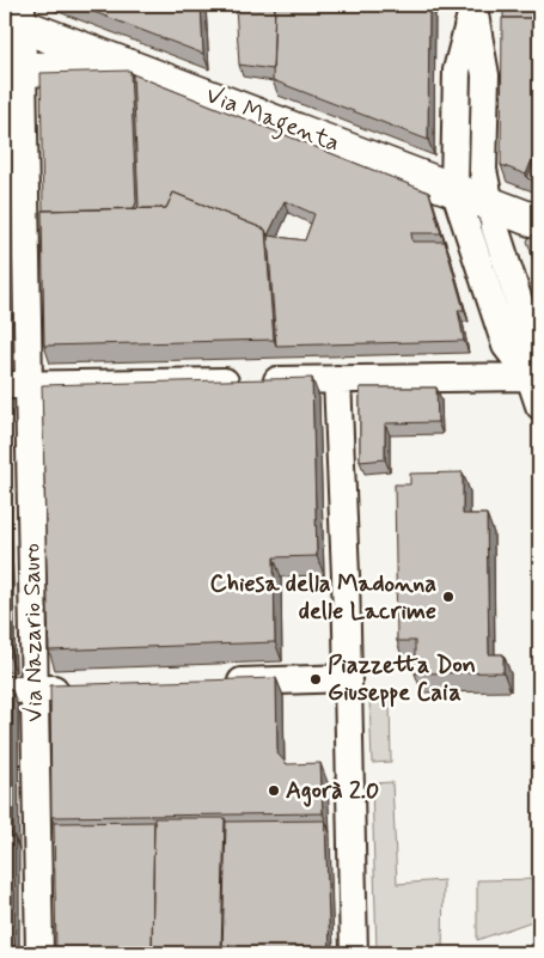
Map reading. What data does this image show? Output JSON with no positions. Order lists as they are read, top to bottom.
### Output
{
  "streets": {
    "street": ["Via Magenta", "Via Nazario Sauro"]
  },
  "crossings": [
    ["Via Magenta", "Via Nazario Sauro"]
  ],
  "places": ["Chiesa della Madonna delle Lacrime", "Piazzetta Don Giuseppe Caia", "Agorà 2.0"]
}
